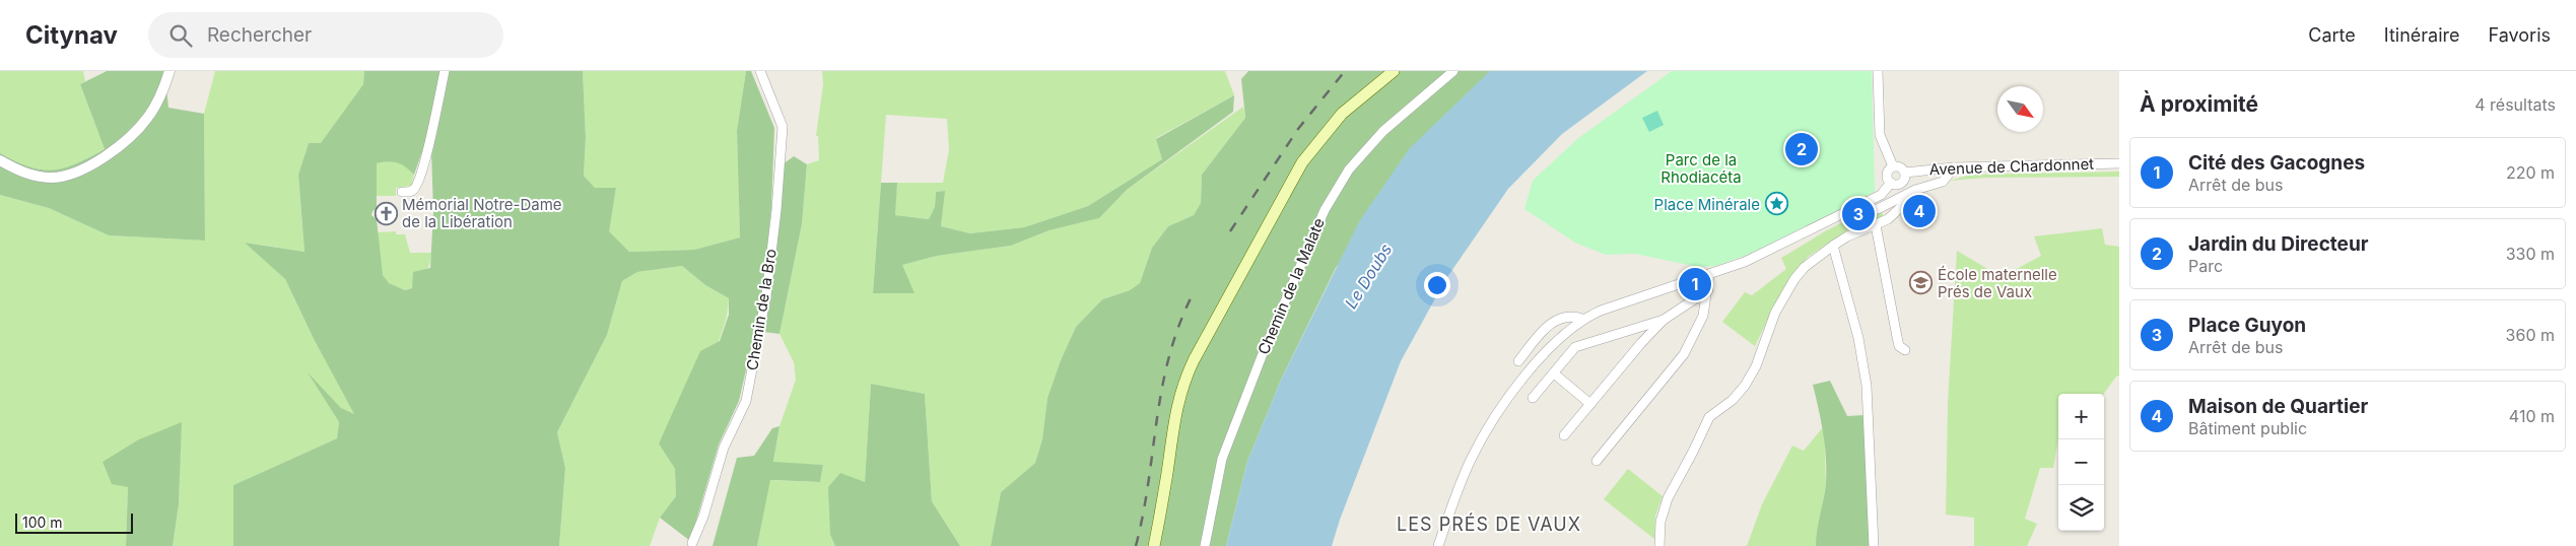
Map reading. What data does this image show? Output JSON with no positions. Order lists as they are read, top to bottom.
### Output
{
  "streets": {
    "street": ["Avenue de Chardonnet", "Chemin de la Malate", "Chemin de la Bro"]
  },
  "districts": ["LES PRÉS DE VAUX"],
  "water": ["Le Doubs"],
  "parks": ["Parc de la Rhodiacéta"],
  "places": {
    "place": ["Place Minérale"],
    "church": ["Mémorial Notre-Dame de la Libération"],
    "school or university": ["École maternelle Prés de Vaux"]
  },
  "scale_bar": "100 m",
  "north": "bottom right",
  "page": {
    "header": "Citynav",
    "search": "Rechercher",
    "nav": ["Carte", "Itinéraire", "Favoris"],
    "heading": ["À proximité", "4 résultats"],
    "pins": [
      "2",
      "4",
      "3",
      "1"
    ],
    "list": [
      {
        "mark": "1",
        "name": "Cité des Gacognes",
        "note": "Arrêt de bus",
        "value": "220 m"
      },
      {
        "mark": "2",
        "name": "Jardin du Directeur",
        "note": "Parc",
        "value": "330 m"
      },
      {
        "mark": "3",
        "name": "Place Guyon",
        "note": "Arrêt de bus",
        "value": "360 m"
      },
      {
        "mark": "4",
        "name": "Maison de Quartier",
        "note": "Bâtiment public",
        "value": "410 m"
      }
    ],
    "map_buttons": ["+", "−"],
    "scale": "100 m"
  }
}
